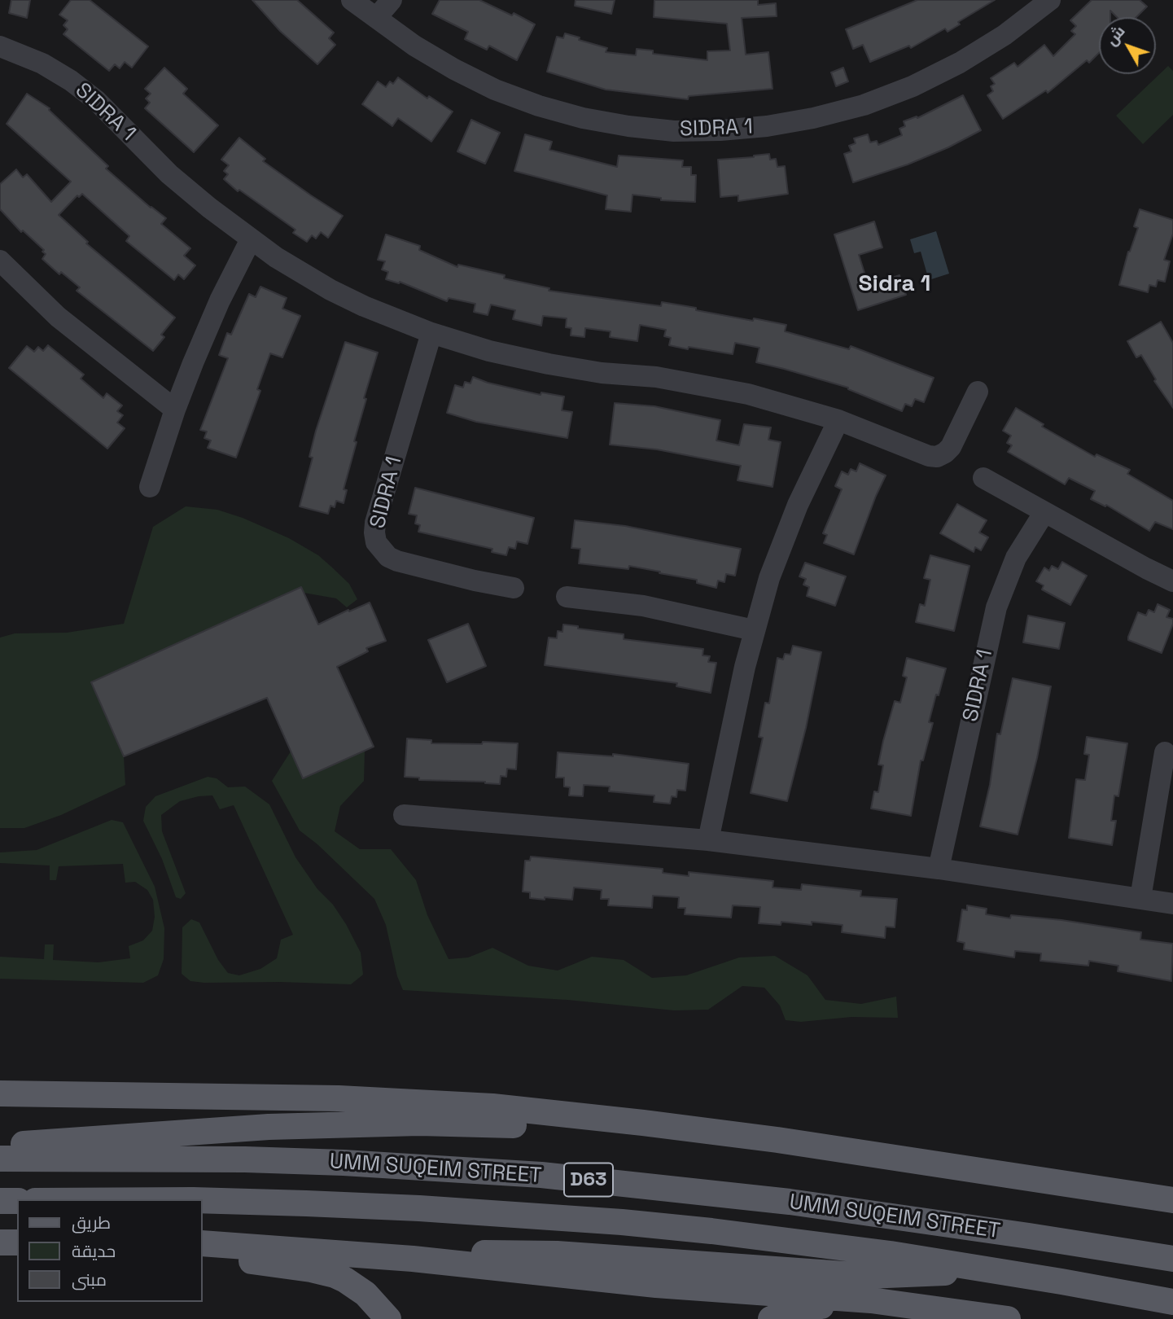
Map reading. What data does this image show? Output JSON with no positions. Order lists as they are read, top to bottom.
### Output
{
  "streets": {
    "main road": ["UMM SUQEIM STREET", "D63"],
    "street": ["SIDRA 1"]
  },
  "districts": ["Sidra 1"],
  "legend": ["طريق", "حديقة", "مبنى"],
  "north": "top left"
}
